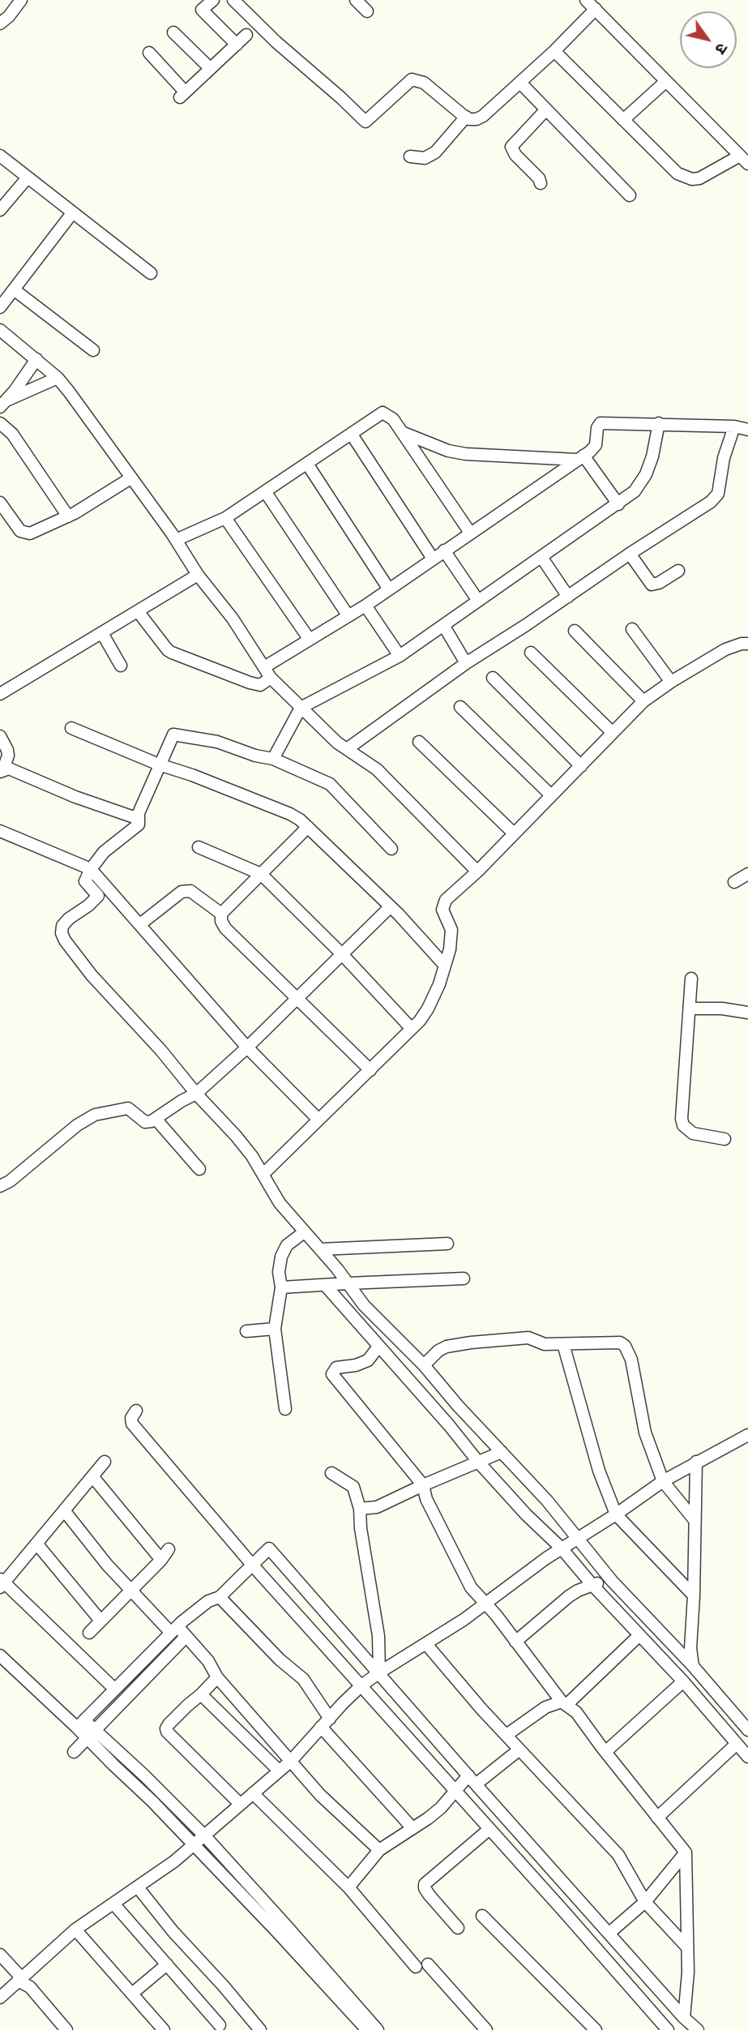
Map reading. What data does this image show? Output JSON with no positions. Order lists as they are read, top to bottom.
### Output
{
  "north": "bottom right"
}
